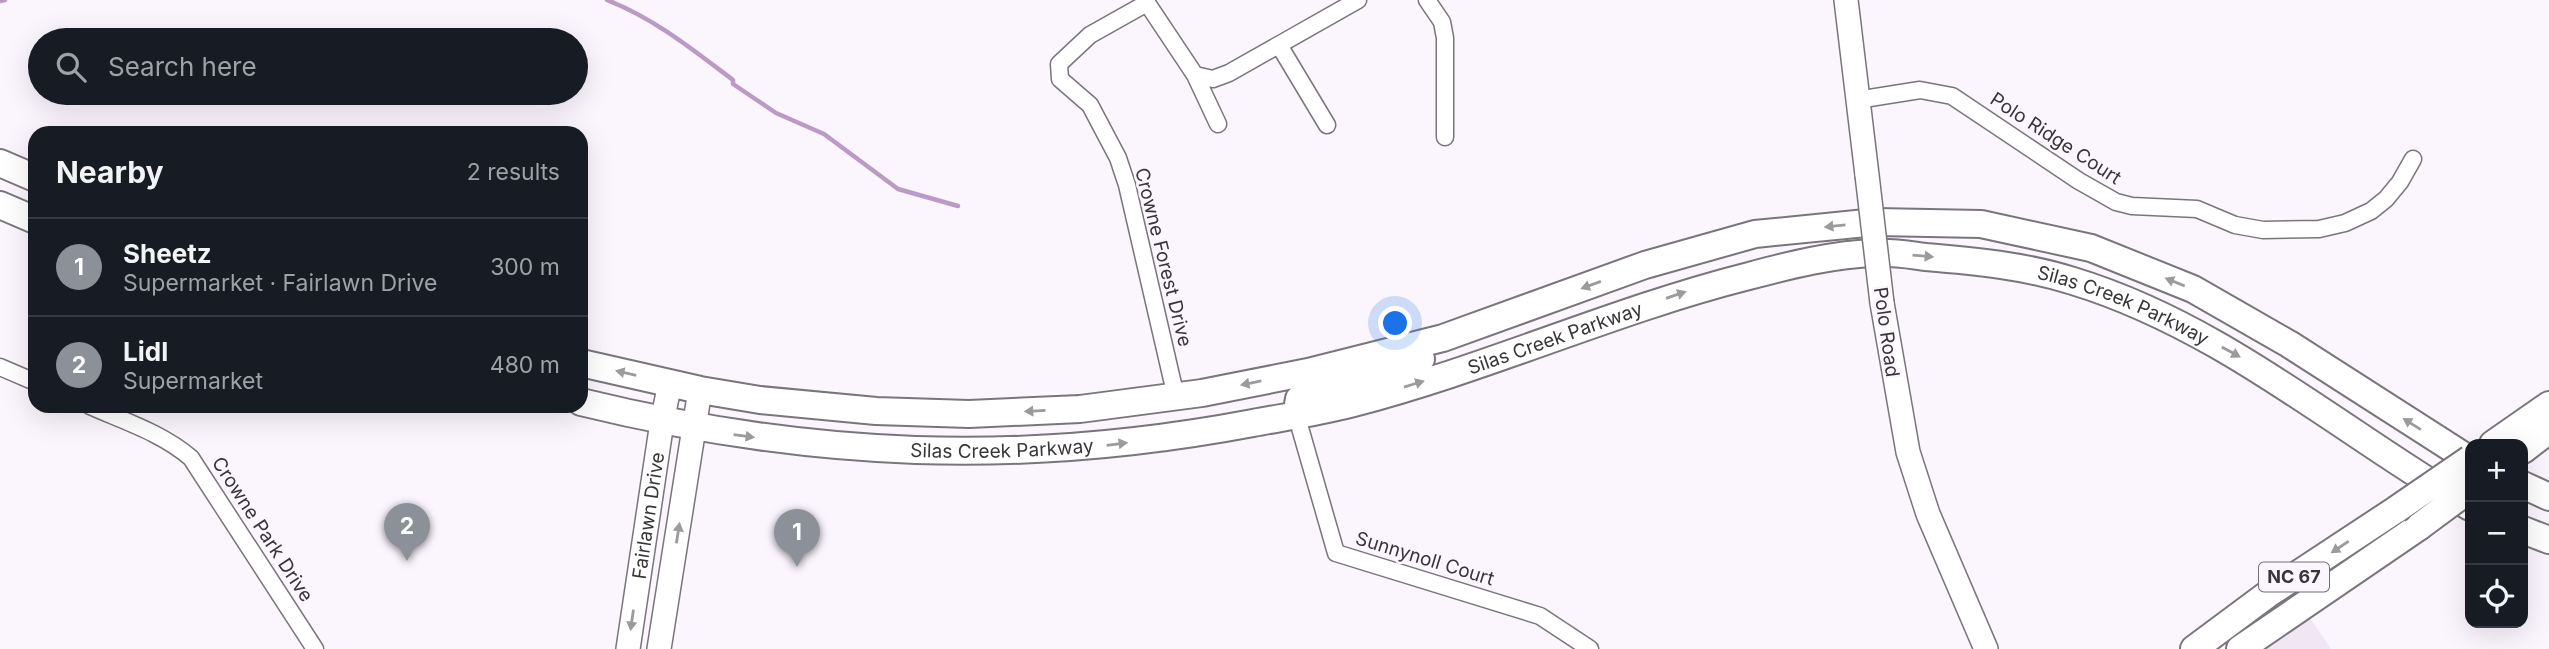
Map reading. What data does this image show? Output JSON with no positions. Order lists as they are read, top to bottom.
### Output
{
  "streets": {
    "main road": [
      "Silas Creek Parkway",
      "Polo Road",
      "Fairlawn Drive",
      "NC 67"
    ],
    "street": [
      "Polo Ridge Court",
      "Crowne Forest Drive",
      "Crowne Park Drive",
      "Sunnynoll Court"
    ]
  },
  "crossings": [
    ["Polo Ridge Court", "Polo Road"],
    ["Crowne Forest Drive", "Silas Creek Parkway"],
    ["Silas Creek Parkway", "Fairlawn Drive"],
    ["Silas Creek Parkway", "Sunnynoll Court"]
  ],
  "page": {
    "search": "Search here",
    "heading": ["Nearby", "2 results"],
    "list": [
      {
        "mark": "1",
        "name": "Sheetz",
        "note": "Supermarket · Fairlawn Drive",
        "value": "300 m"
      },
      {
        "mark": "2",
        "name": "Lidl",
        "note": "Supermarket",
        "value": "480 m"
      }
    ],
    "map_buttons": ["+", "−"],
    "pins": ["2", "1"]
  }
}
